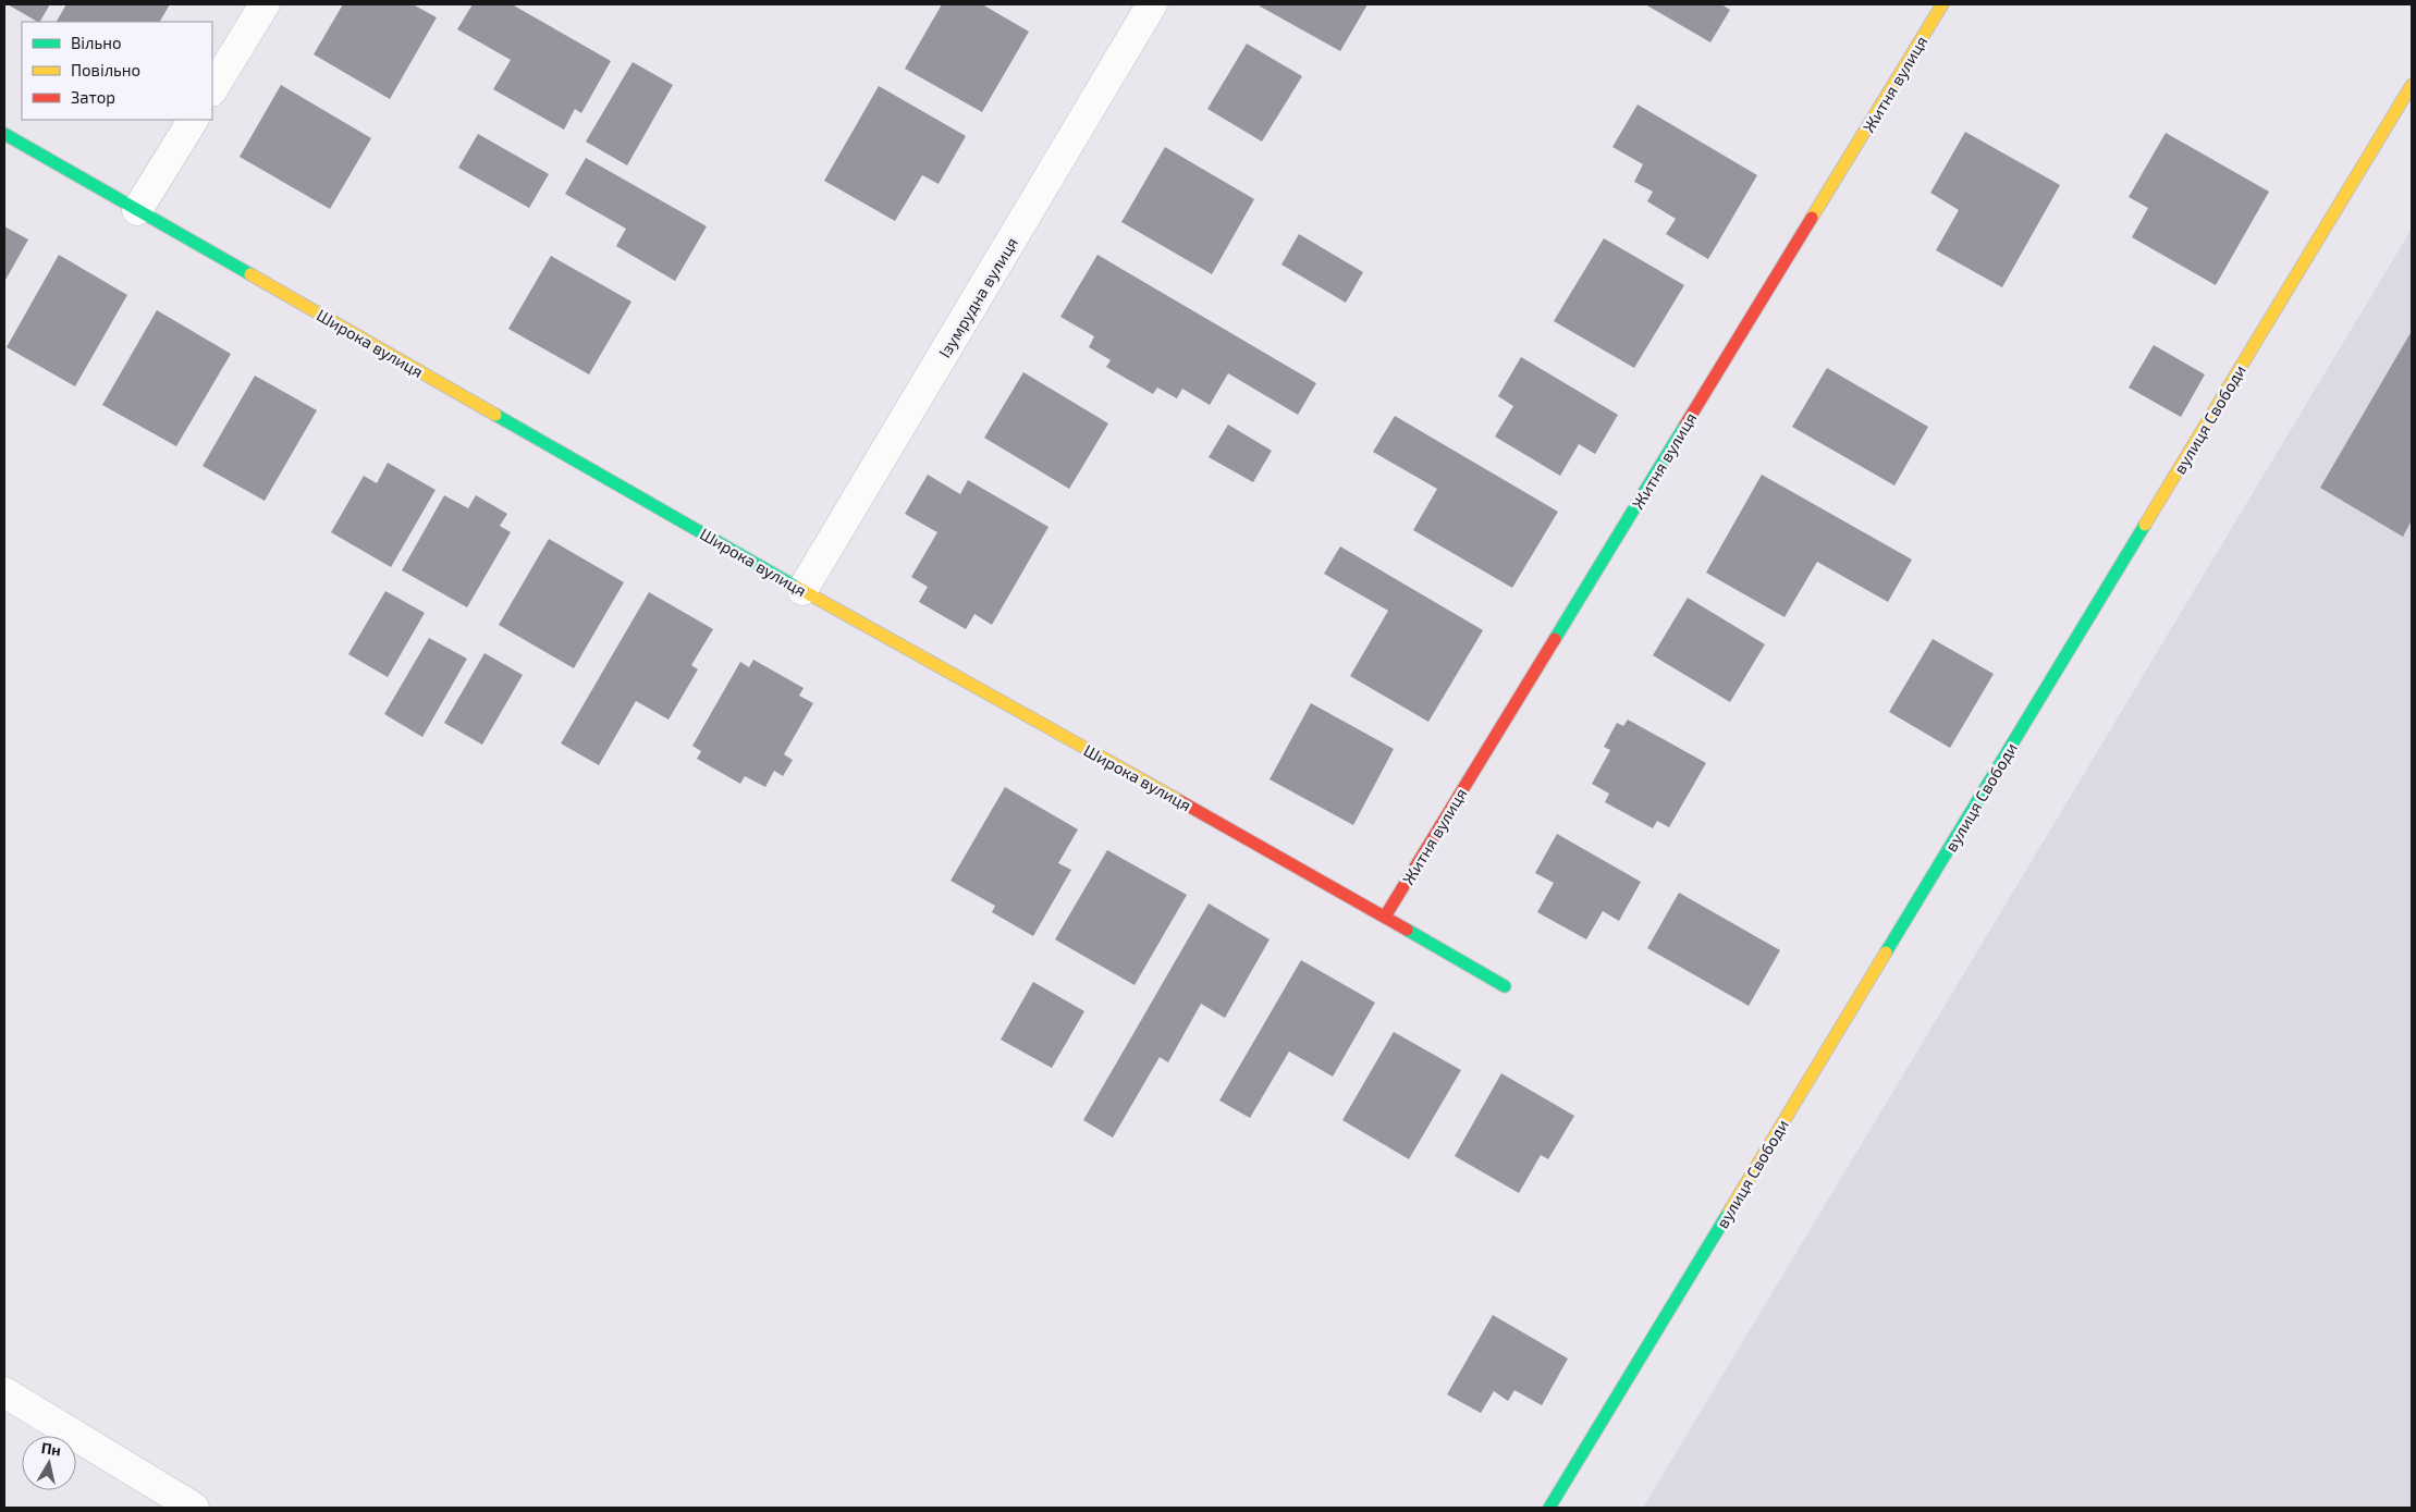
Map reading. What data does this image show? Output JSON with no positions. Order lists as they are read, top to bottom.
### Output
{
  "streets": {
    "street": [
      "Житня вулиця",
      "Ізумрудна вулиця",
      "Широка вулиця",
      "вулиця Свободи"
    ]
  },
  "crossings": [
    ["Житня вулиця", "Широка вулиця"],
    ["Ізумрудна вулиця", "Широка вулиця"]
  ],
  "legend": ["Вільно", "Повільно", "Затор"],
  "north": "top"
}
